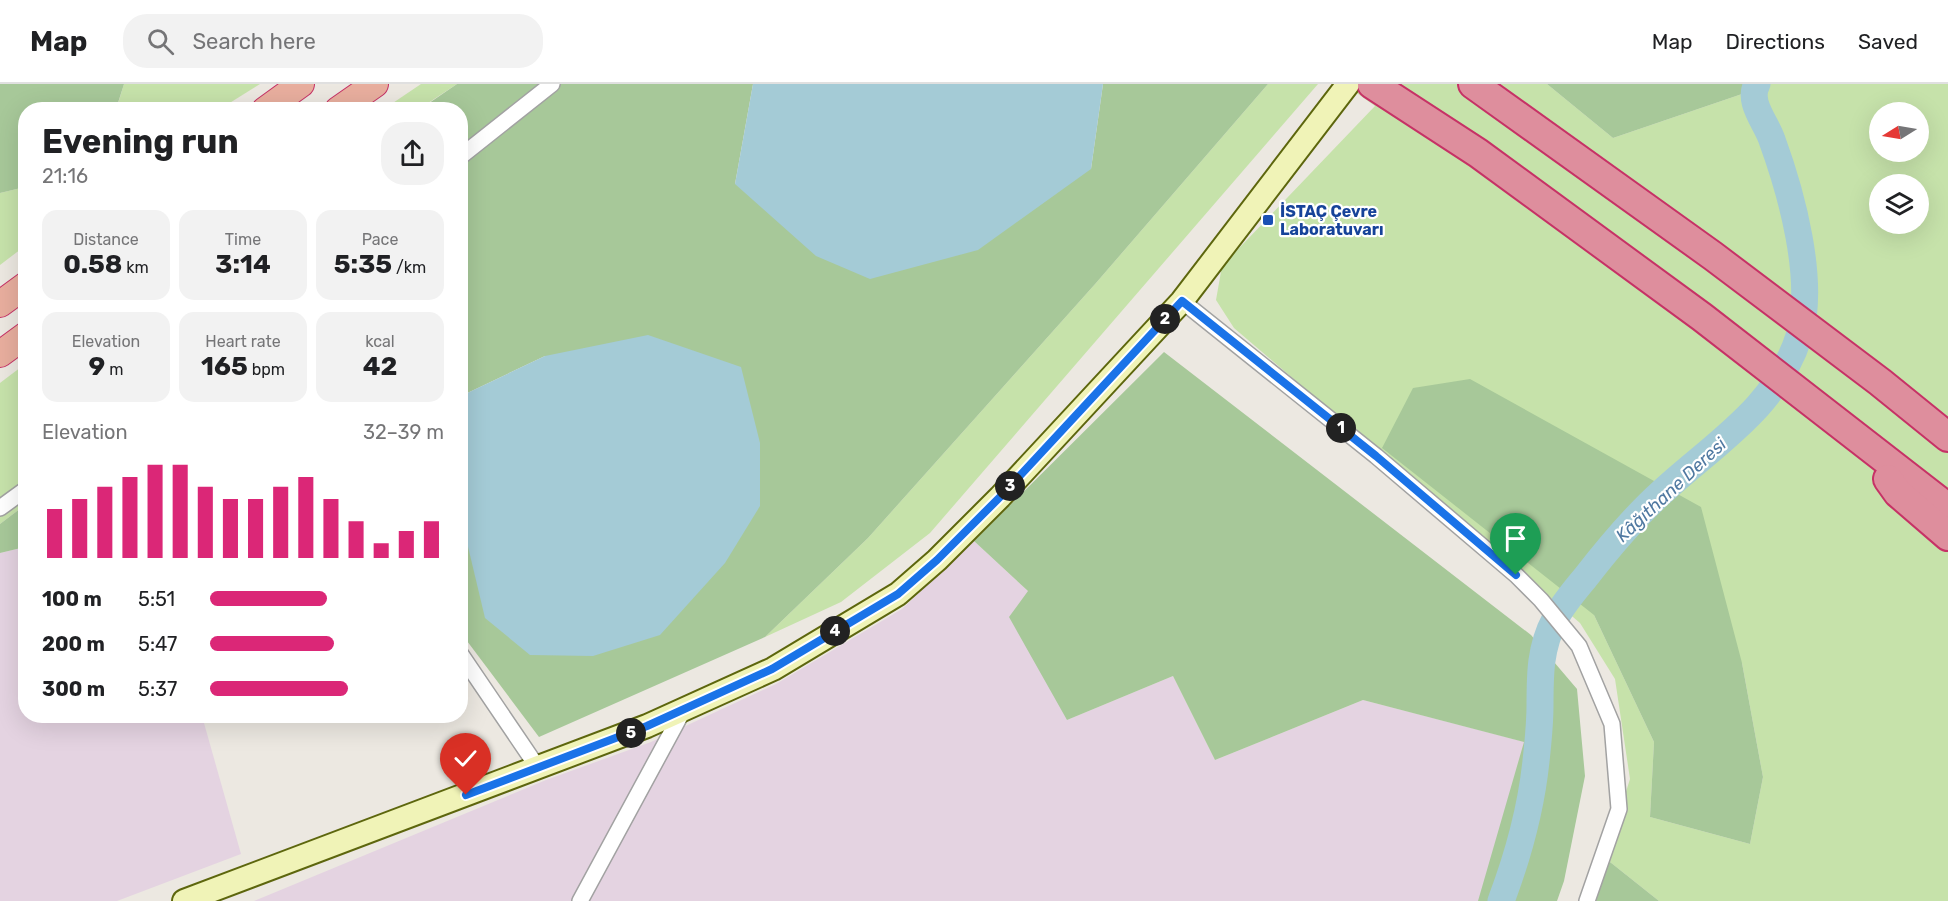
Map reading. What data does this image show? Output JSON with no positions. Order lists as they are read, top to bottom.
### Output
{
  "water": ["Kâğıthane Deresi"],
  "places": {
    "transit": ["İSTAÇ Çevre Laboratuvarı"]
  },
  "north": "left",
  "page": {
    "header": "Map",
    "search": "Search here",
    "nav": ["Map", "Directions", "Saved"],
    "heading": ["Evening run", "21:16"],
    "stats": [
      ["Distance", "0.58 km"],
      ["Time", "3:14"],
      ["Pace", "5:35 /km"],
      ["Elevation", "9 m"],
      ["Heart rate", "165 bpm"],
      ["kcal", "42"]
    ],
    "pins": [
      "2",
      "1",
      "3",
      "4",
      "5"
    ],
    "chart": ["Elevation", "32–39 m"],
    "list": [
      {
        "name": "100 m",
        "note": "5:51"
      },
      {
        "name": "200 m",
        "note": "5:47"
      },
      {
        "name": "300 m",
        "note": "5:37"
      }
    ]
  }
}
